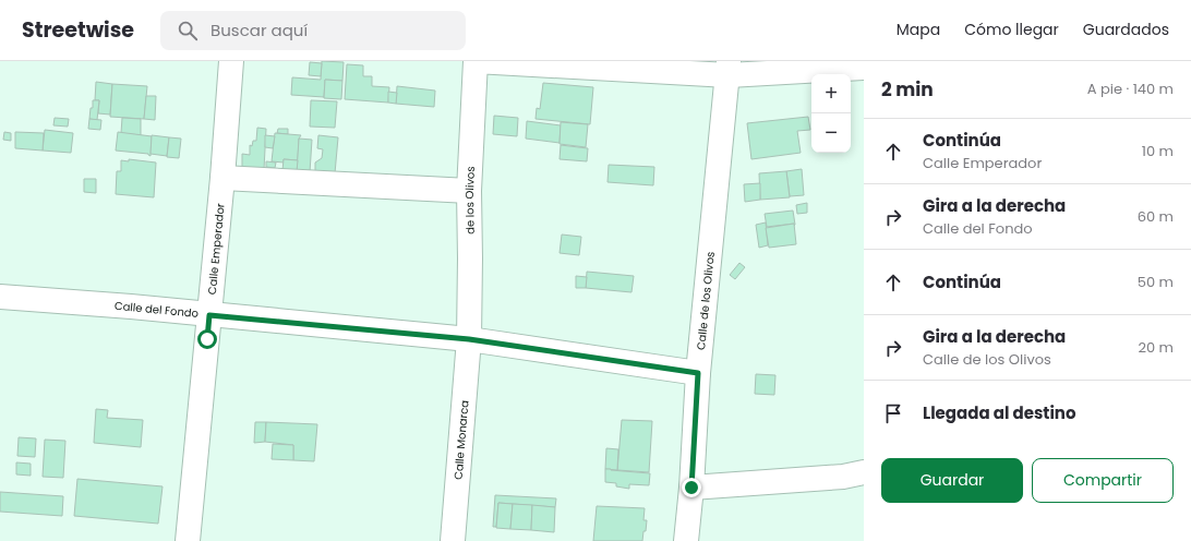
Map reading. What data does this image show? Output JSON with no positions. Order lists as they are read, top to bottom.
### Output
{
  "streets": {
    "street": [
      "de los Olivos",
      "Calle Emperador",
      "Calle de los Olivos",
      "Calle del Fondo",
      "Calle Monarca"
    ]
  },
  "crossings": [
    ["de los Olivos", "Calle del Fondo"],
    ["de los Olivos", "Calle Monarca"],
    ["Calle Emperador", "Calle del Fondo"],
    ["Calle de los Olivos", "Calle del Fondo"],
    ["Calle del Fondo", "Calle Monarca"]
  ],
  "page": {
    "header": "Streetwise",
    "search": "Buscar aquí",
    "nav": ["Mapa", "Cómo llegar", "Guardados"],
    "heading": ["2 min", "A pie · 140 m"],
    "map_buttons": ["+", "−"],
    "list": [
      ["Continúa", "Calle Emperador", "10 m"],
      ["Gira a la derecha", "Calle del Fondo", "60 m"],
      ["Continúa", "50 m"],
      ["Gira a la derecha", "Calle de los Olivos", "20 m"],
      "Llegada al destino"
    ],
    "buttons": ["Guardar", "Compartir"]
  }
}
